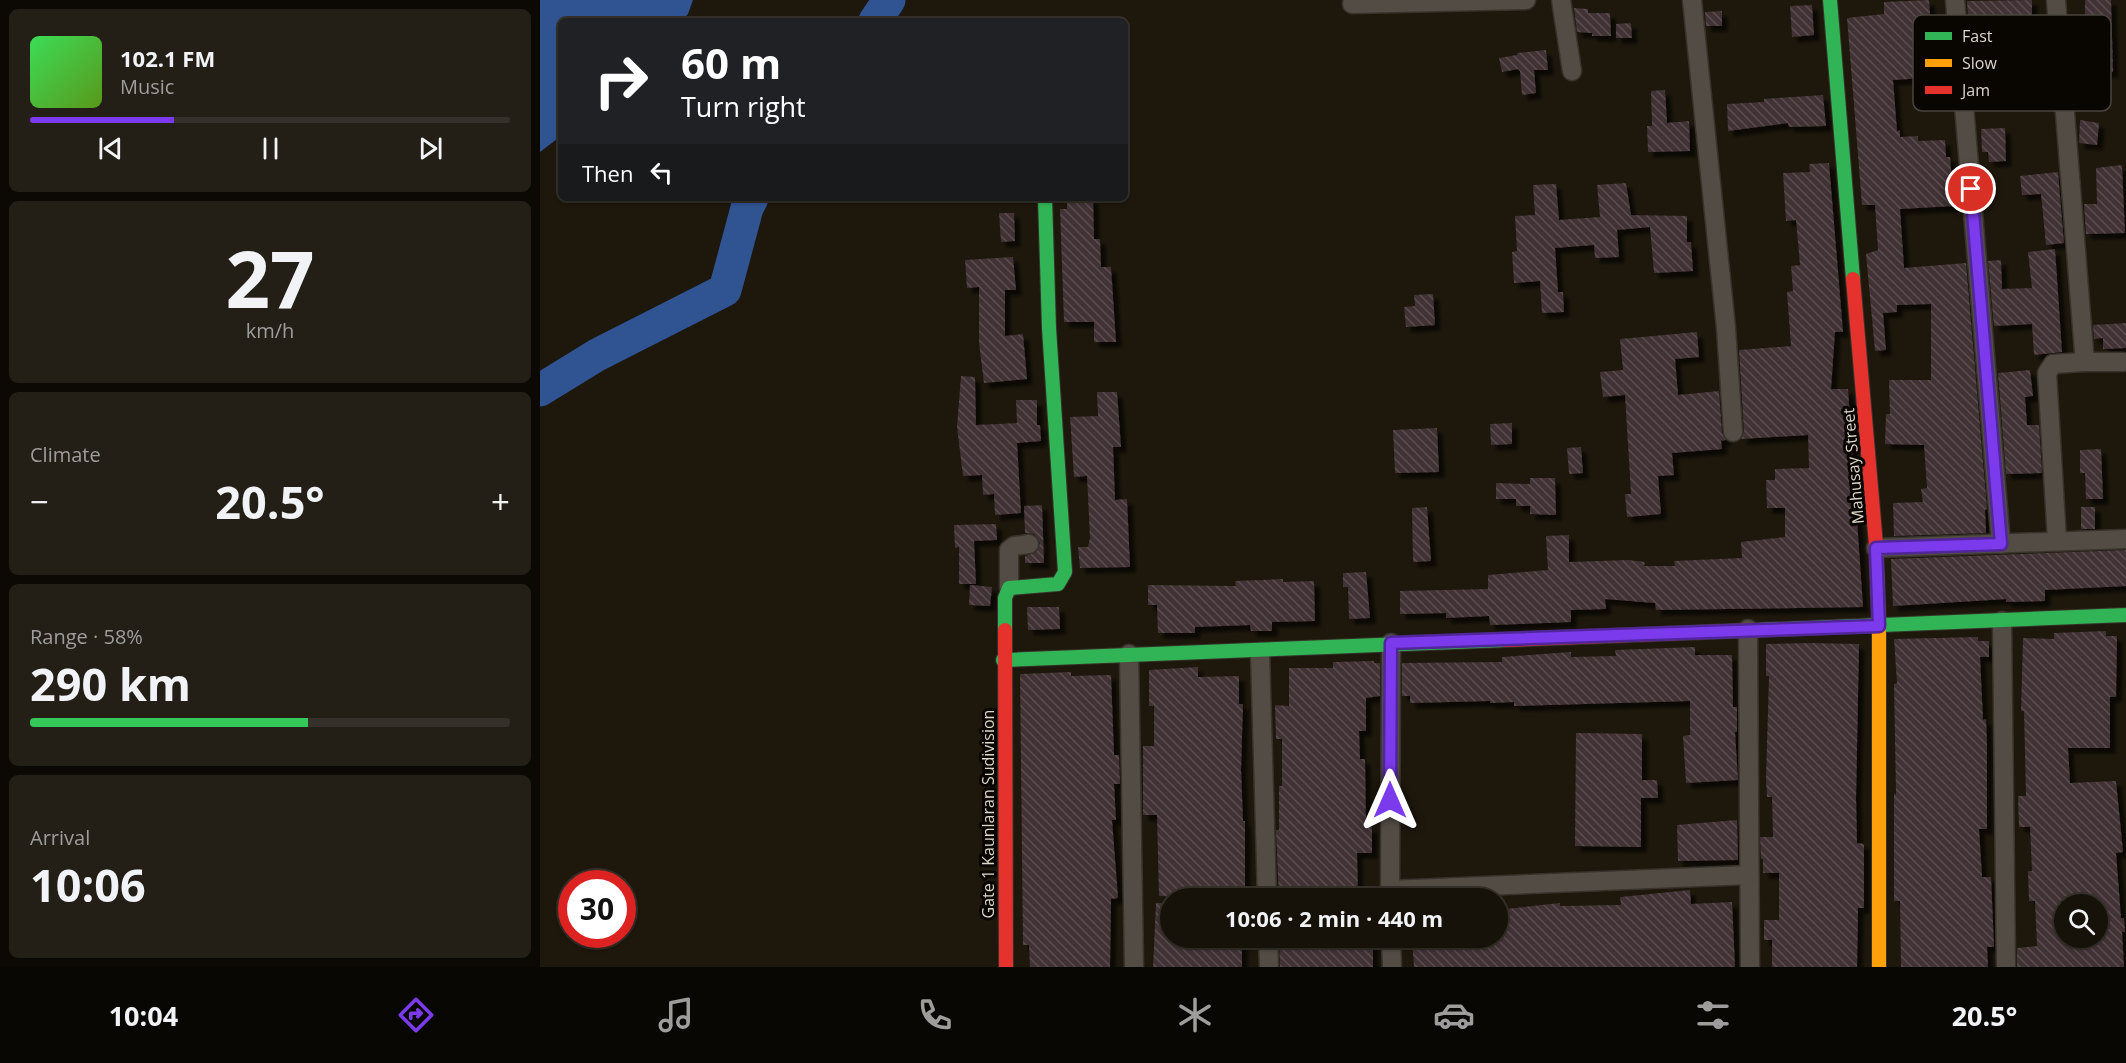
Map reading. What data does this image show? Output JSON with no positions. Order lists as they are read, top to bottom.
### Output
{
  "streets": {
    "street": ["Mahusay Street", "Gate 1 Kaunlaran Sudivision"]
  },
  "legend": ["Fast", "Slow", "Jam"],
  "page": {
    "turn": ["60 m", "Turn right"],
    "song": ["102.1 FM", "Music"],
    "then": "Then",
    "tile": [
      ["27", "km/h"],
      "Climate",
      ["Range · 58%", "290 km"],
      ["Arrival", "10:06"]
    ],
    "heat": ["−", "20.5°", "+"],
    "limit": "30",
    "trip": "10:06 · 2 min · 440 m",
    "tabs": ["10:04", "20.5°"]
  }
}
